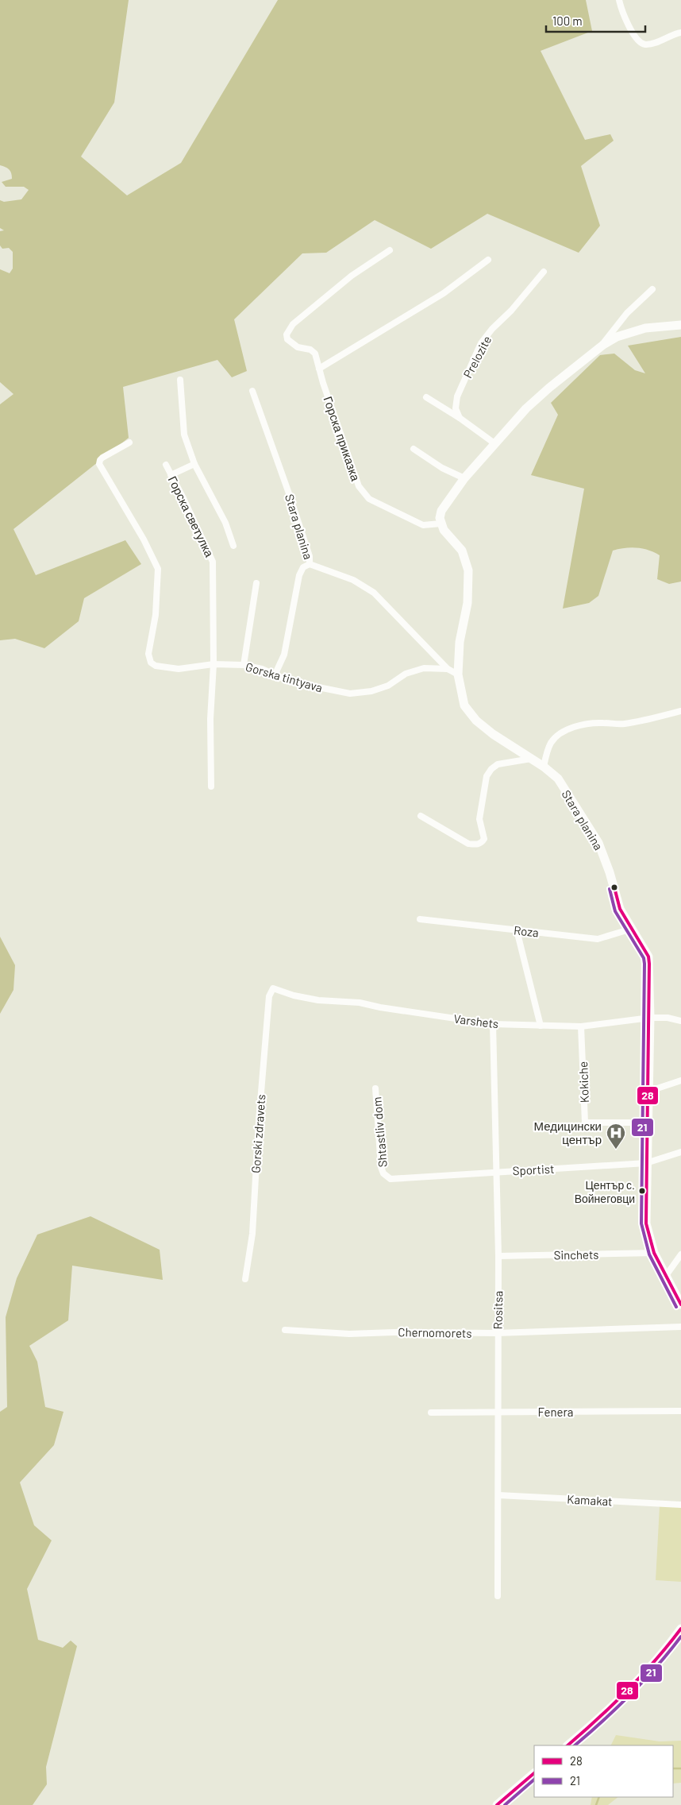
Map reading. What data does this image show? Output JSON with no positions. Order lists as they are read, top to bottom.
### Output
{
  "streets": {
    "street": [
      "Prelozite",
      "Горска приказка",
      "Горска светулка",
      "Stara planina",
      "Gorska tintyava",
      "Roza",
      "Varshets",
      "Kokiche",
      "Shtastliv dom",
      "Gorski zdravets",
      "Sportist",
      "Sinchets",
      "Rositsa",
      "Chernomorets",
      "Fenera",
      "Kamakat"
    ]
  },
  "crossings": [
    ["Горска приказка", "Stara planina"],
    ["Горска светулка", "Gorska tintyava"],
    ["Stara planina", "Gorska tintyava"],
    ["Stara planina", "Roza"],
    ["Stara planina", "Varshets"],
    ["Stara planina", "Kokiche"],
    ["Stara planina", "Sportist"],
    ["Stara planina", "Sinchets"],
    ["Varshets", "Kokiche"],
    ["Varshets", "Gorski zdravets"],
    ["Varshets", "Rositsa"],
    ["Shtastliv dom", "Sportist"],
    ["Sportist", "Rositsa"],
    ["Sinchets", "Rositsa"],
    ["Rositsa", "Chernomorets"],
    ["Rositsa", "Fenera"],
    ["Rositsa", "Kamakat"]
  ],
  "places": {
    "hospital": ["Медицински център"],
    "other": ["Център с. Войнеговци"]
  },
  "lines": ["transit line 28", "transit line 21"],
  "legend": ["28", "21"],
  "scale_bar": "100 m"
}
